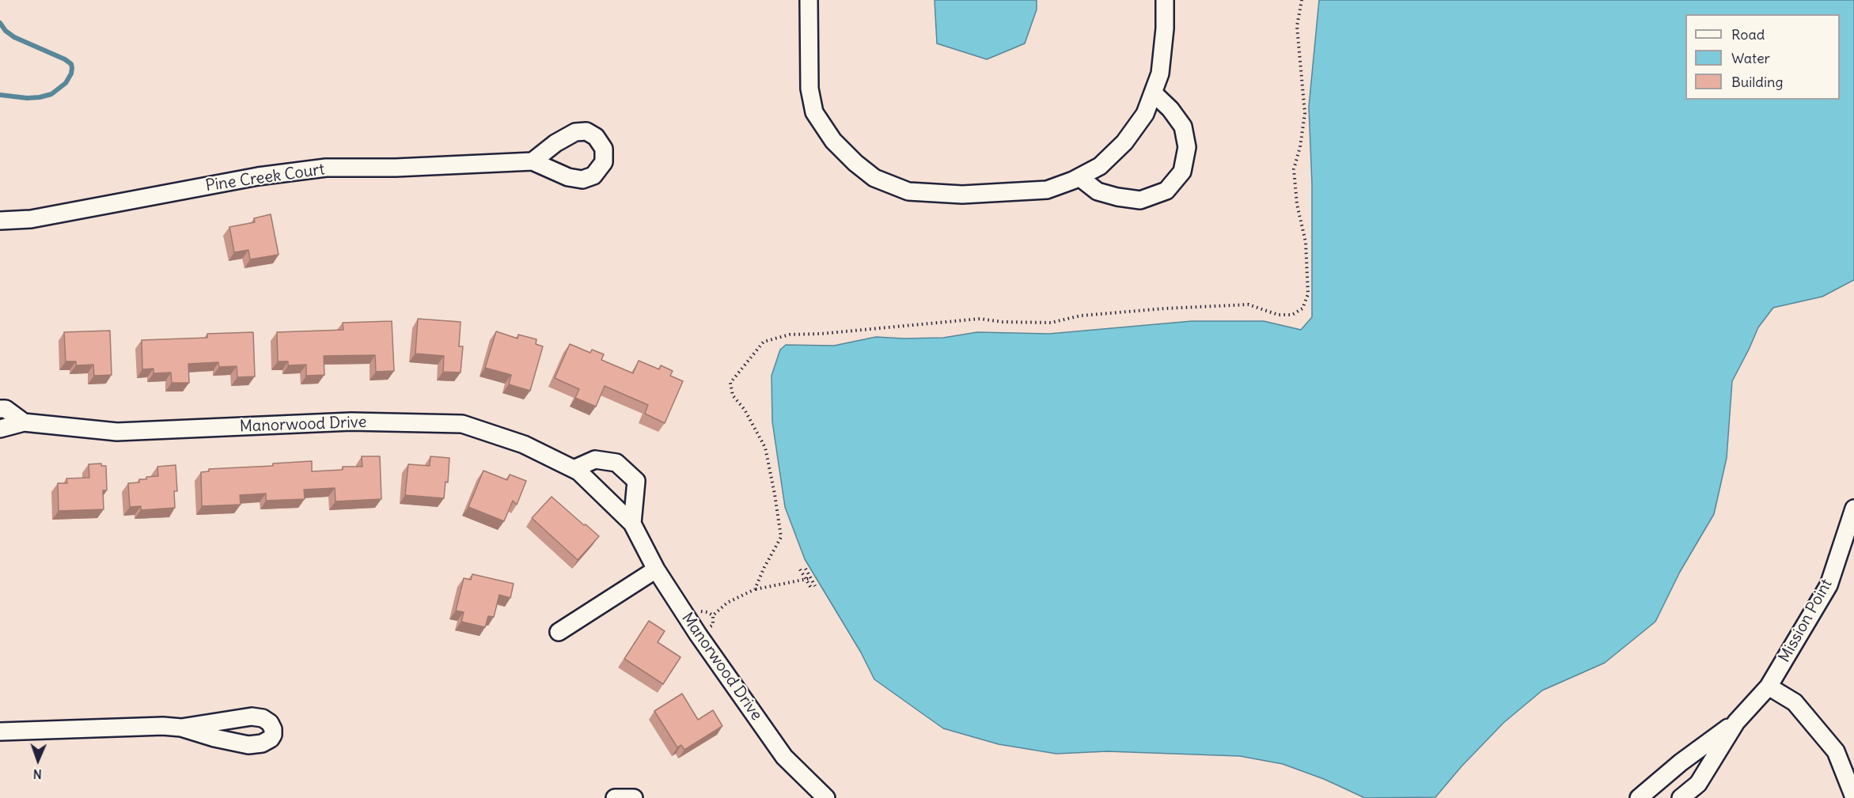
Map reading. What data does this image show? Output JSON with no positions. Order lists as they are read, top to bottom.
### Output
{
  "streets": {
    "street": ["Pine Creek Court", "Manorwood Drive", "Mission Point"]
  },
  "legend": ["Road", "Water", "Building"],
  "north": "bottom"
}
